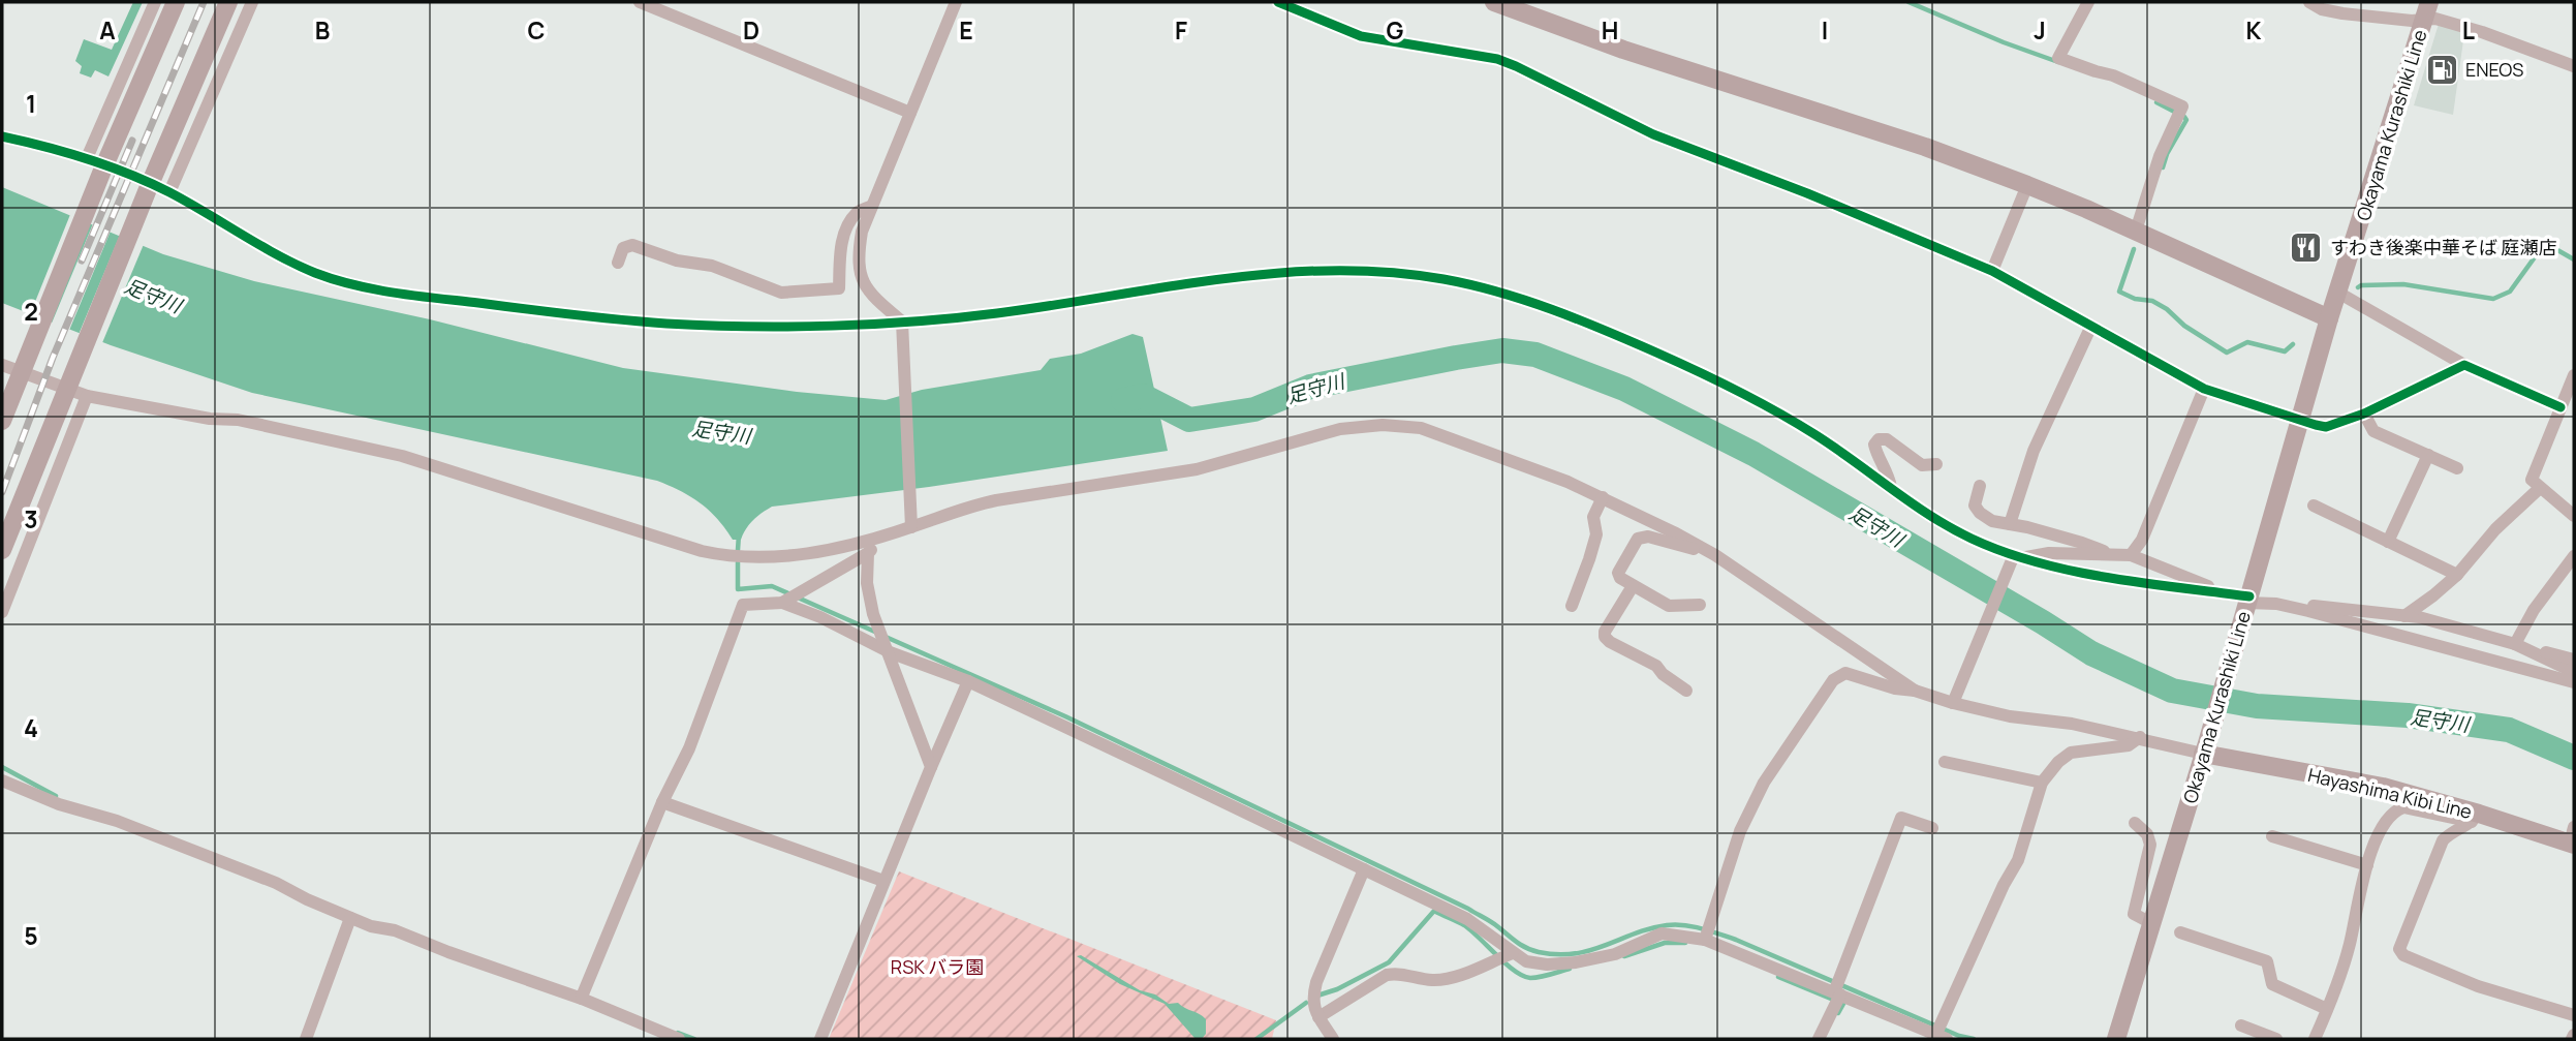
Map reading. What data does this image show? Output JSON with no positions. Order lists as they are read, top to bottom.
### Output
{
  "streets": {
    "main road": ["Okayama Kurashiki Line", "Hayashima Kibi Line"]
  },
  "crossings": [
    ["Okayama Kurashiki Line", "Hayashima Kibi Line"]
  ],
  "water": ["足守川"],
  "parks": ["RSK バラ園"],
  "places": {
    "fuel station": ["ENEOS"],
    "restaurant": ["すわき後楽中華そば 庭瀬店"]
  },
  "grid": {
    "columns": [
      "A",
      "B",
      "C",
      "D",
      "E",
      "F",
      "G",
      "H",
      "I",
      "J",
      "K",
      "L"
    ],
    "rows": [
      "1",
      "2",
      "3",
      "4",
      "5"
    ]
  }
}
